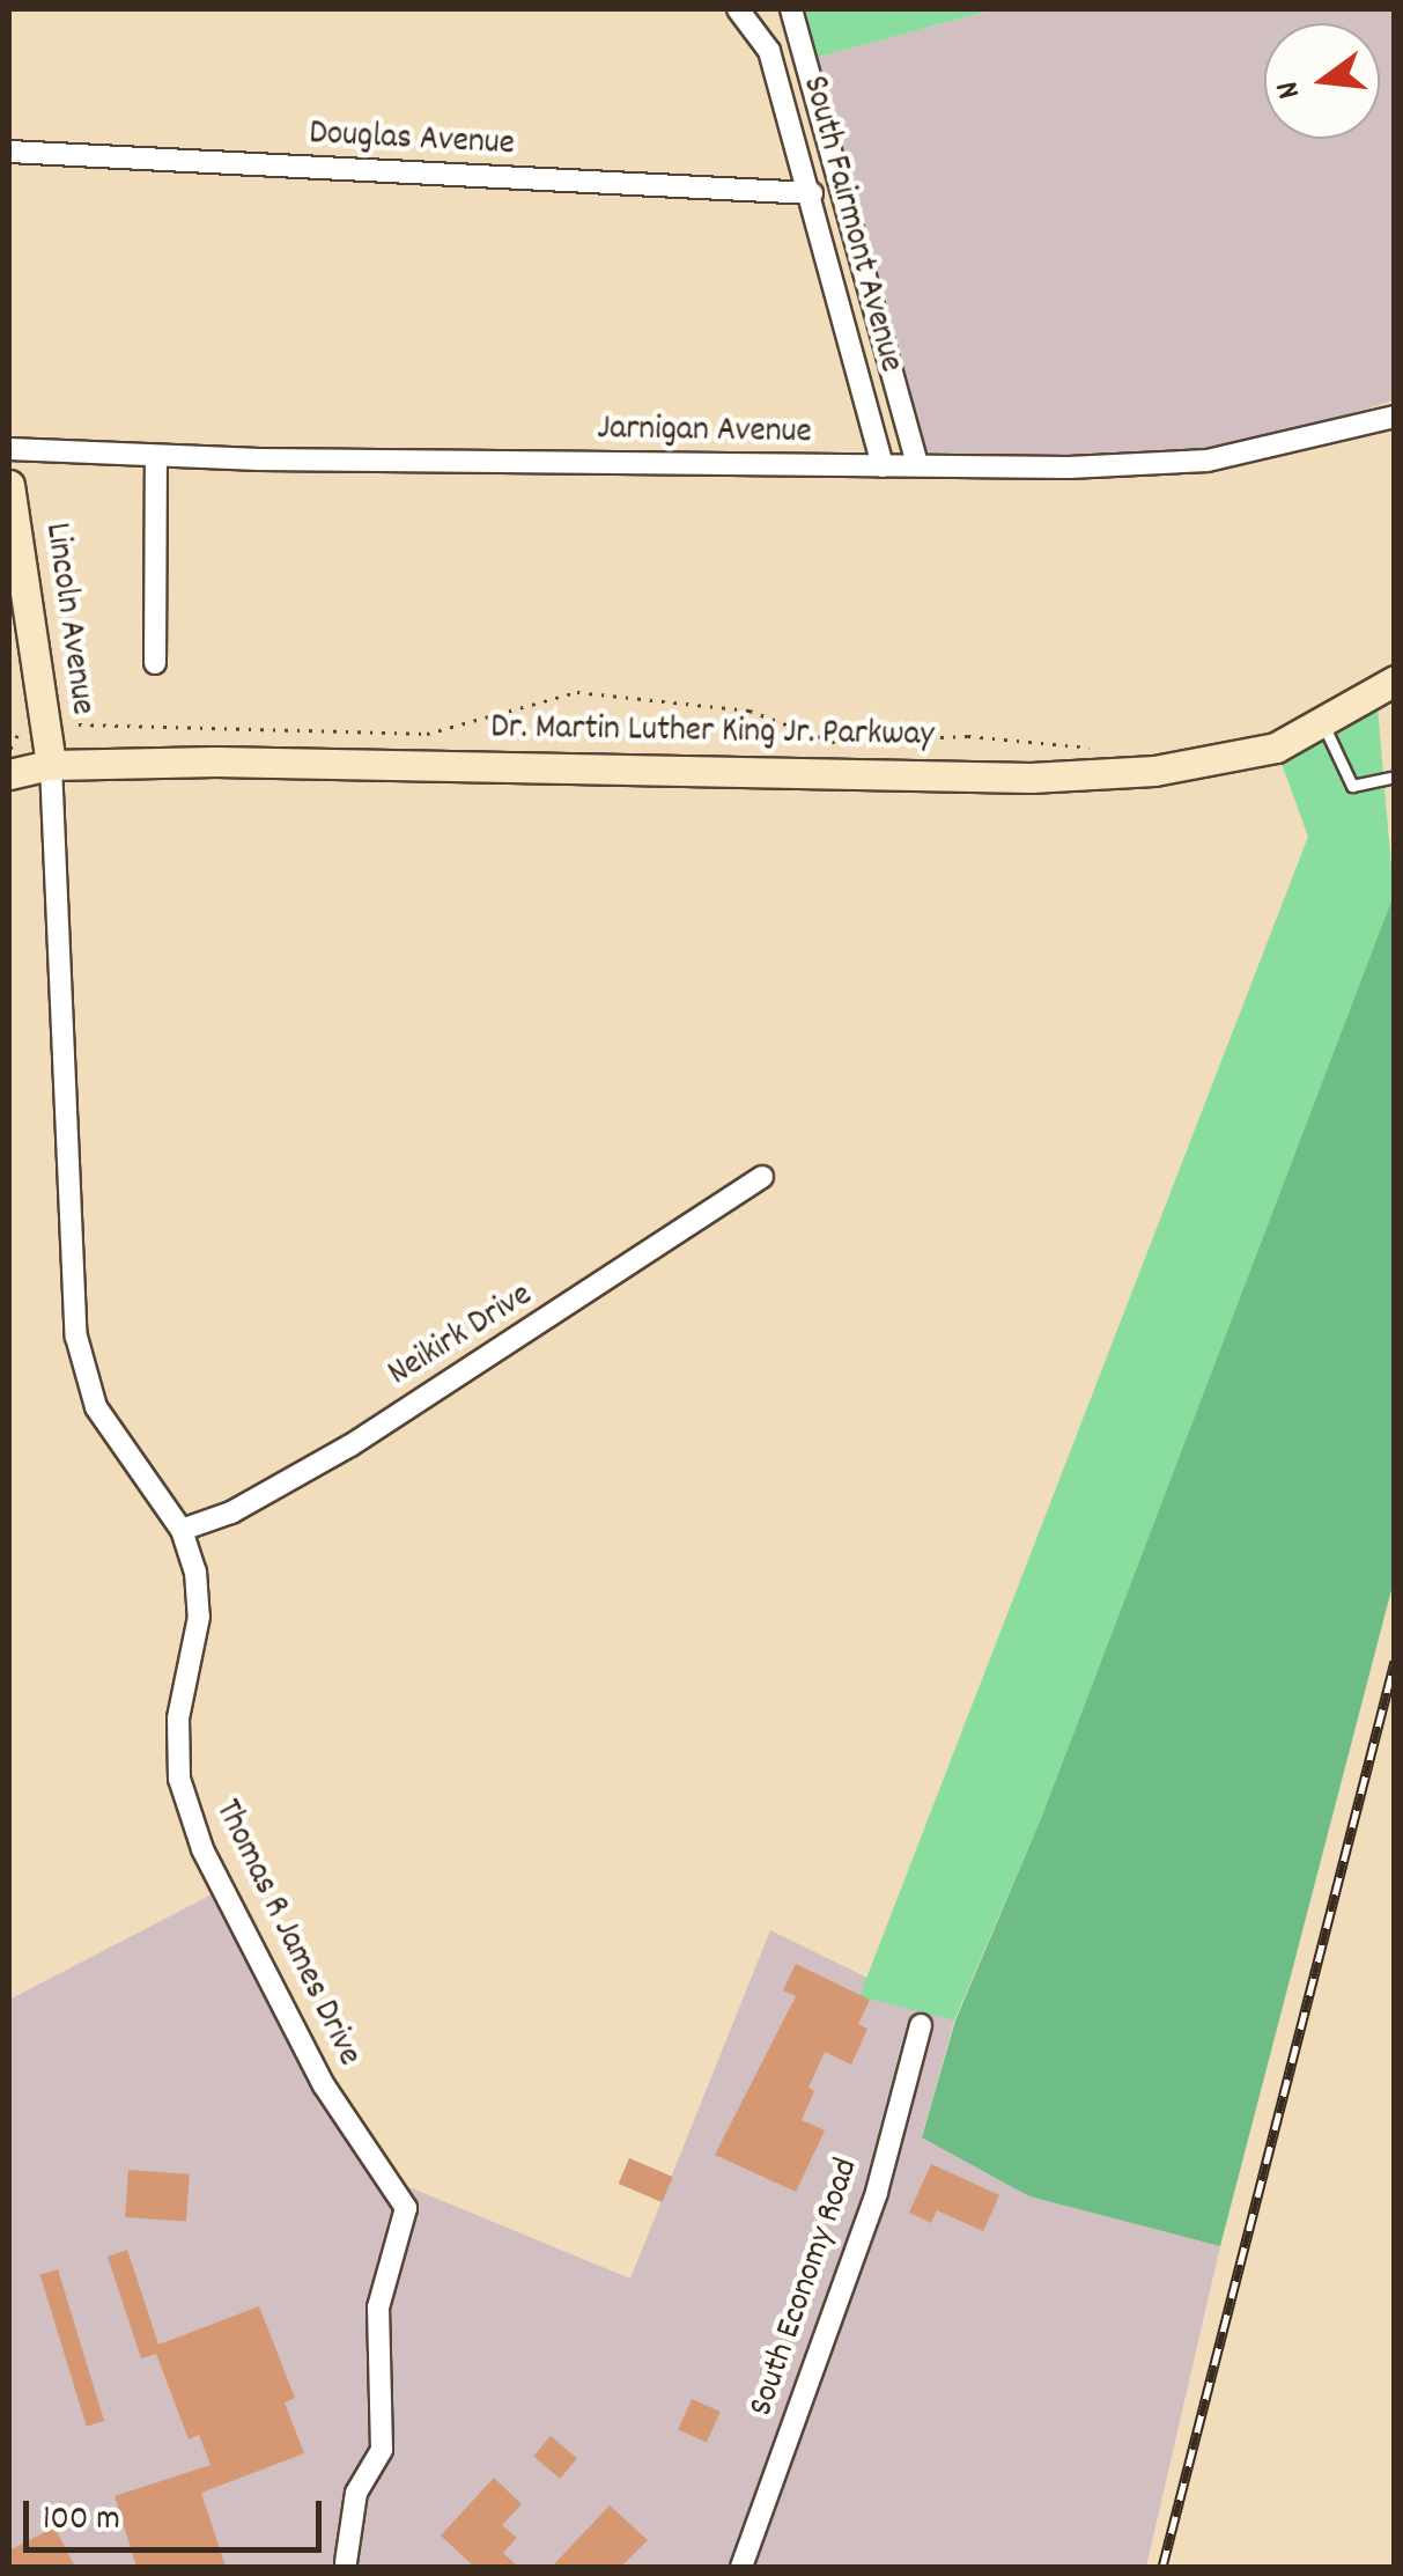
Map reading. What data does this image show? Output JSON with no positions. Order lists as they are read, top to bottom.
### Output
{
  "streets": {
    "main road": ["Lincoln Avenue", "Dr. Martin Luther King Jr. Parkway"],
    "street": [
      "Douglas Avenue",
      "South Fairmont Avenue",
      "Jarnigan Avenue",
      "Neikirk Drive",
      "Thomas R James Drive",
      "South Economy Road"
    ]
  },
  "crossings": [
    ["Douglas Avenue", "South Fairmont Avenue"],
    ["South Fairmont Avenue", "Jarnigan Avenue"],
    ["Lincoln Avenue", "Dr. Martin Luther King Jr. Parkway"],
    ["Lincoln Avenue", "Thomas R James Drive"],
    ["Dr. Martin Luther King Jr. Parkway", "Thomas R James Drive"],
    ["Neikirk Drive", "Thomas R James Drive"]
  ],
  "scale_bar": "100 m",
  "north": "left"
}
